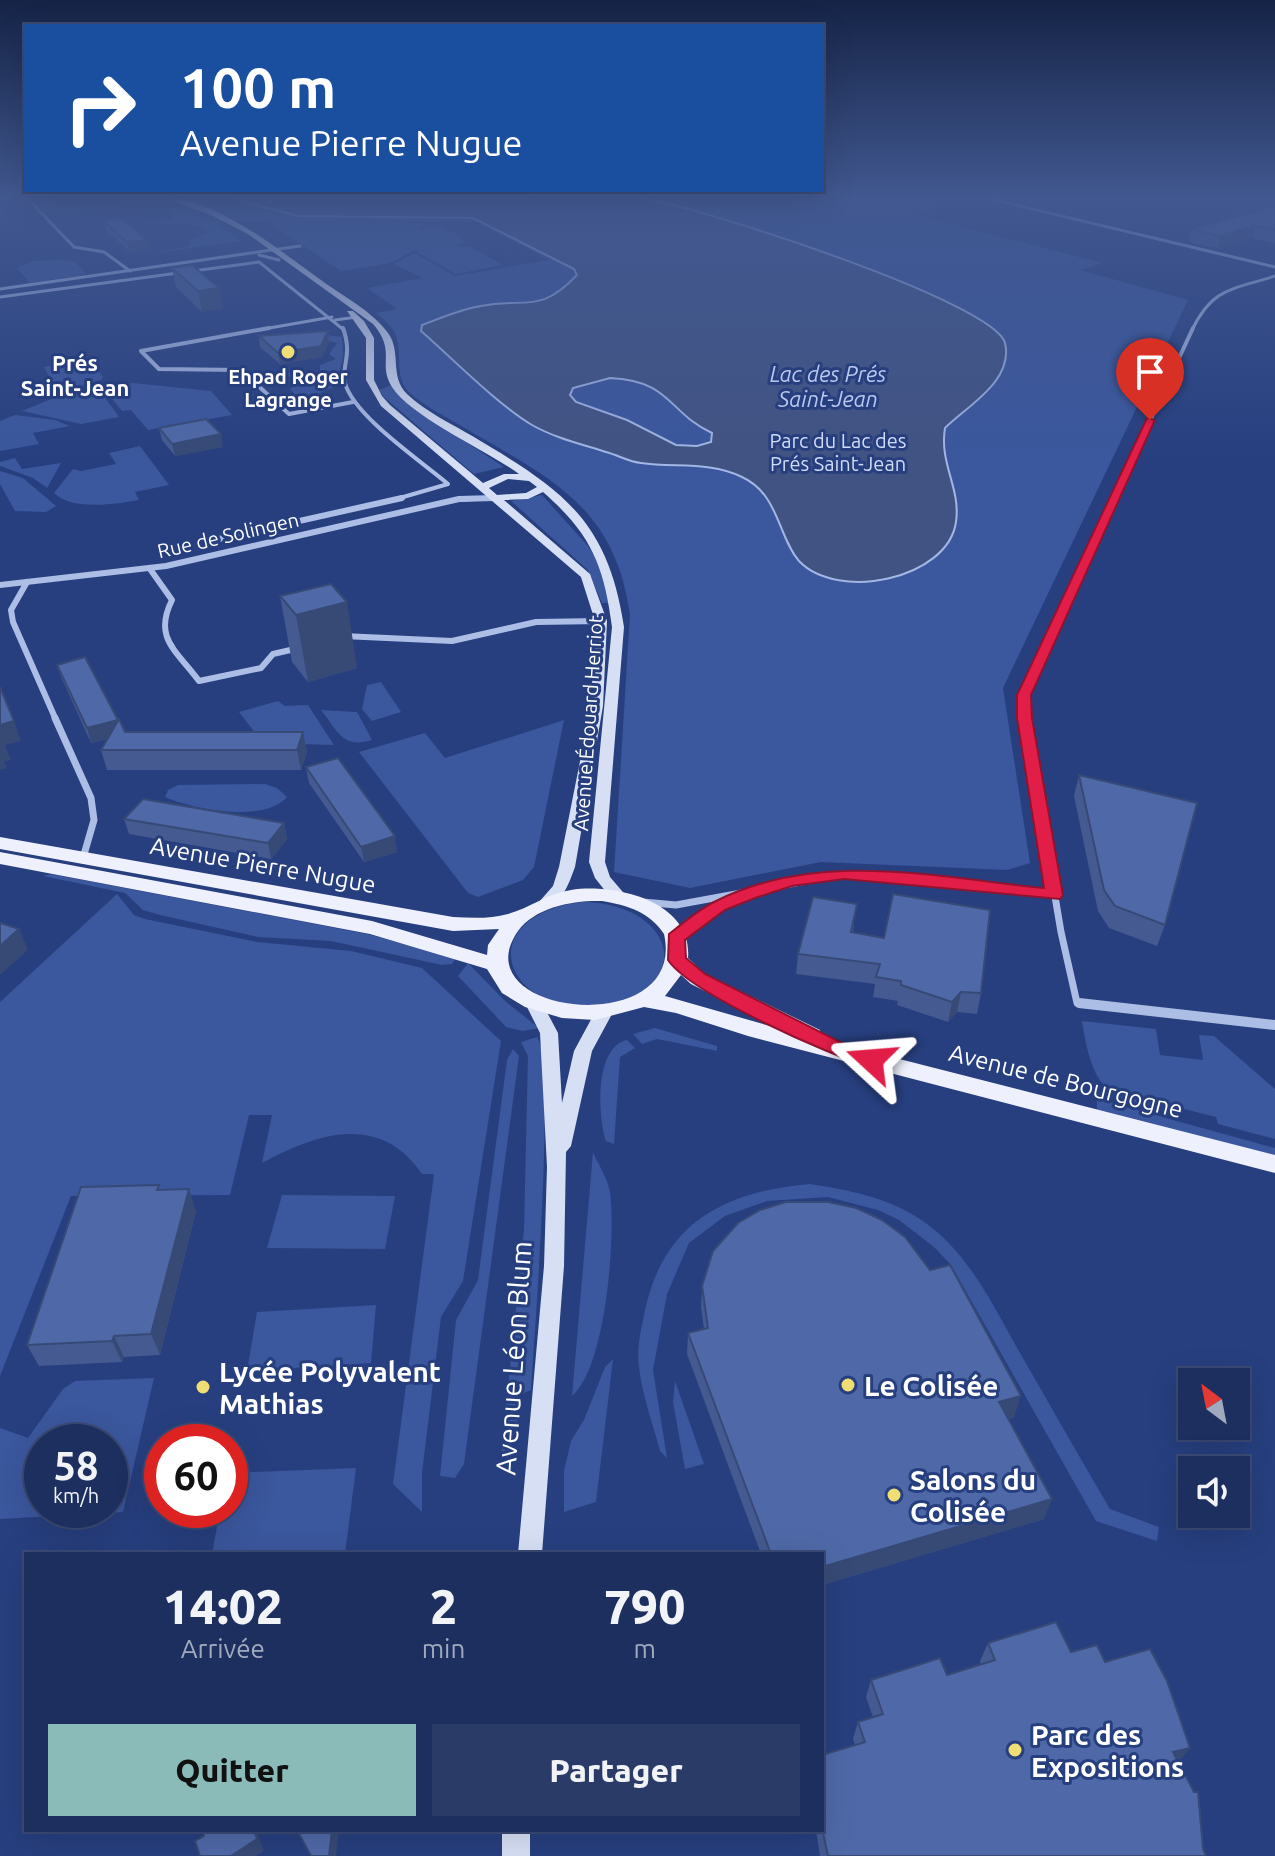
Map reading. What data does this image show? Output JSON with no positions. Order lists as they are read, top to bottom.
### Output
{
  "streets": {
    "main road": [
      "Avenue Édouard Herriot",
      "Avenue Pierre Nugue",
      "Avenue de Bourgogne",
      "Avenue Léon Blum"
    ],
    "street": ["Rue de Solingen"]
  },
  "crossings": [
    ["Rue de Solingen", "Avenue Édouard Herriot"],
    ["Avenue Édouard Herriot", "Avenue Pierre Nugue"],
    ["Avenue Édouard Herriot", "Avenue de Bourgogne"],
    ["Avenue Édouard Herriot", "Avenue Léon Blum"],
    ["Avenue Pierre Nugue", "Avenue de Bourgogne"],
    ["Avenue Pierre Nugue", "Avenue Léon Blum"],
    ["Avenue de Bourgogne", "Avenue Léon Blum"]
  ],
  "districts": ["Prés Saint-Jean"],
  "water": ["Lac des Prés Saint-Jean"],
  "parks": ["Parc du Lac des Prés Saint-Jean"],
  "places": [
    "Ehpad Roger Lagrange",
    "Le Colisée",
    "Lycée Polyvalent Mathias",
    "Salons du Colisée",
    "Parc des Expositions"
  ],
  "north": "top left",
  "page": {
    "turn": ["100 m", "Avenue Pierre Nugue"],
    "speed": "58 km/h",
    "limit": "60",
    "eta": [
      "14:02",
      "Arrivée",
      "2",
      "min",
      "790",
      "m"
    ],
    "buttons": ["Quitter", "Partager"]
  }
}
